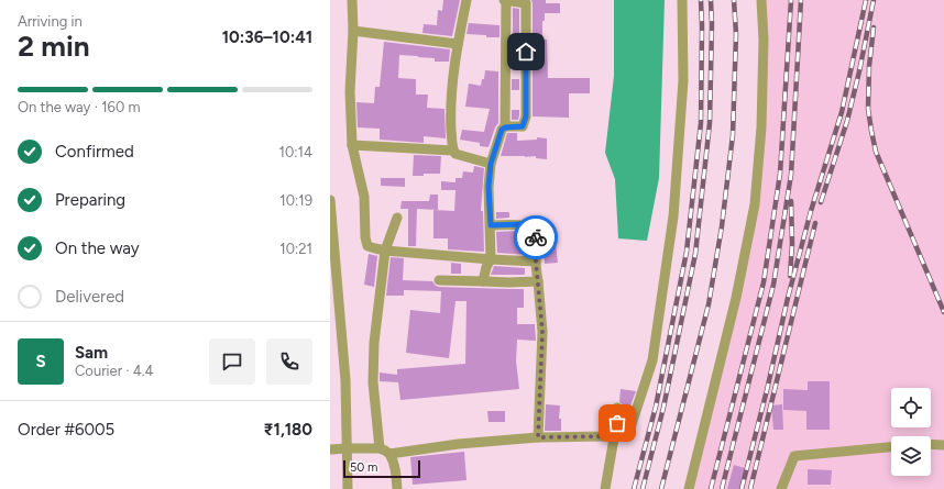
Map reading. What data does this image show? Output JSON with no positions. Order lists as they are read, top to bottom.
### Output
{
  "scale_bar": "50 m",
  "page": {
    "heading": ["2 min", "Arriving in", "10:36–10:41"],
    "panel": [
      "Sam",
      "Courier · 4.4",
      "Order #6005",
      "₹1,180"
    ],
    "bar": "On the way · 160 m",
    "list": [
      ["Confirmed", "10:14"],
      ["Preparing", "10:19"],
      ["On the way", "10:21"],
      "Delivered"
    ],
    "round": "S",
    "scale": "50 m"
  }
}
